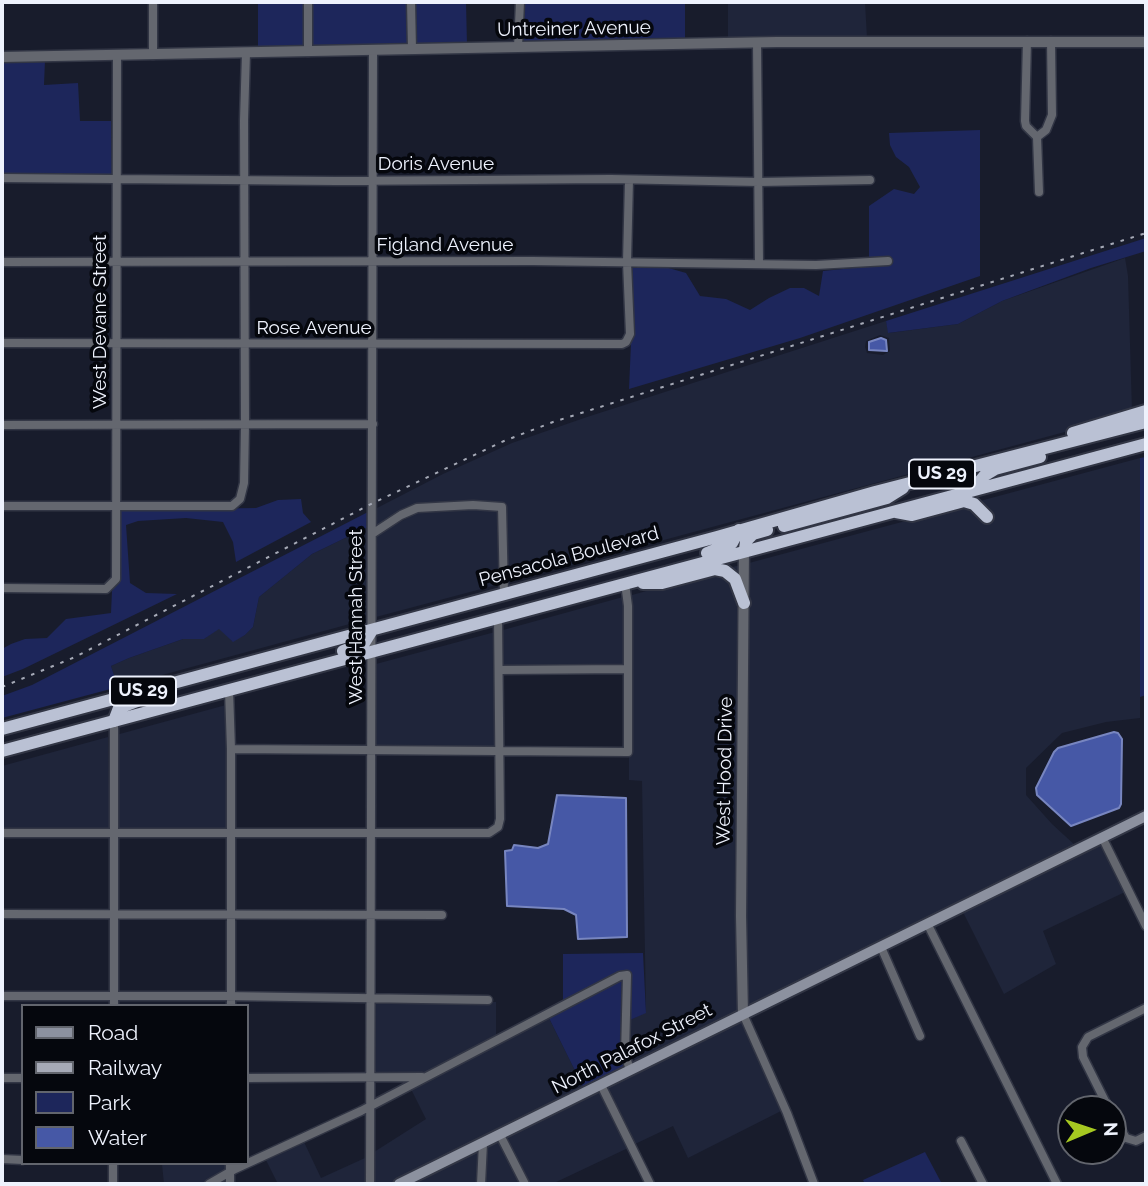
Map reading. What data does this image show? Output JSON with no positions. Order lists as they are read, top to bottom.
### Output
{
  "streets": {
    "highway": ["US 29", "Pensacola Boulevard"],
    "main road": ["North Palafox Street"],
    "street": [
      "Untreiner Avenue",
      "Doris Avenue",
      "Figland Avenue",
      "West Devane Street",
      "Rose Avenue",
      "West Hannah Street",
      "West Hood Drive"
    ]
  },
  "crossings": [
    ["Untreiner Avenue", "West Devane Street"],
    ["Untreiner Avenue", "West Hannah Street"],
    ["Doris Avenue", "West Devane Street"],
    ["Doris Avenue", "West Hannah Street"],
    ["Figland Avenue", "West Devane Street"],
    ["Figland Avenue", "Rose Avenue"],
    ["Figland Avenue", "West Hannah Street"],
    ["West Devane Street", "Rose Avenue"],
    ["Rose Avenue", "West Hannah Street"],
    ["Pensacola Boulevard", "West Hannah Street"],
    ["Pensacola Boulevard", "West Hood Drive"],
    ["West Hood Drive", "North Palafox Street"]
  ],
  "legend": [
    "Road",
    "Railway",
    "Park",
    "Water"
  ],
  "north": "right"
}
